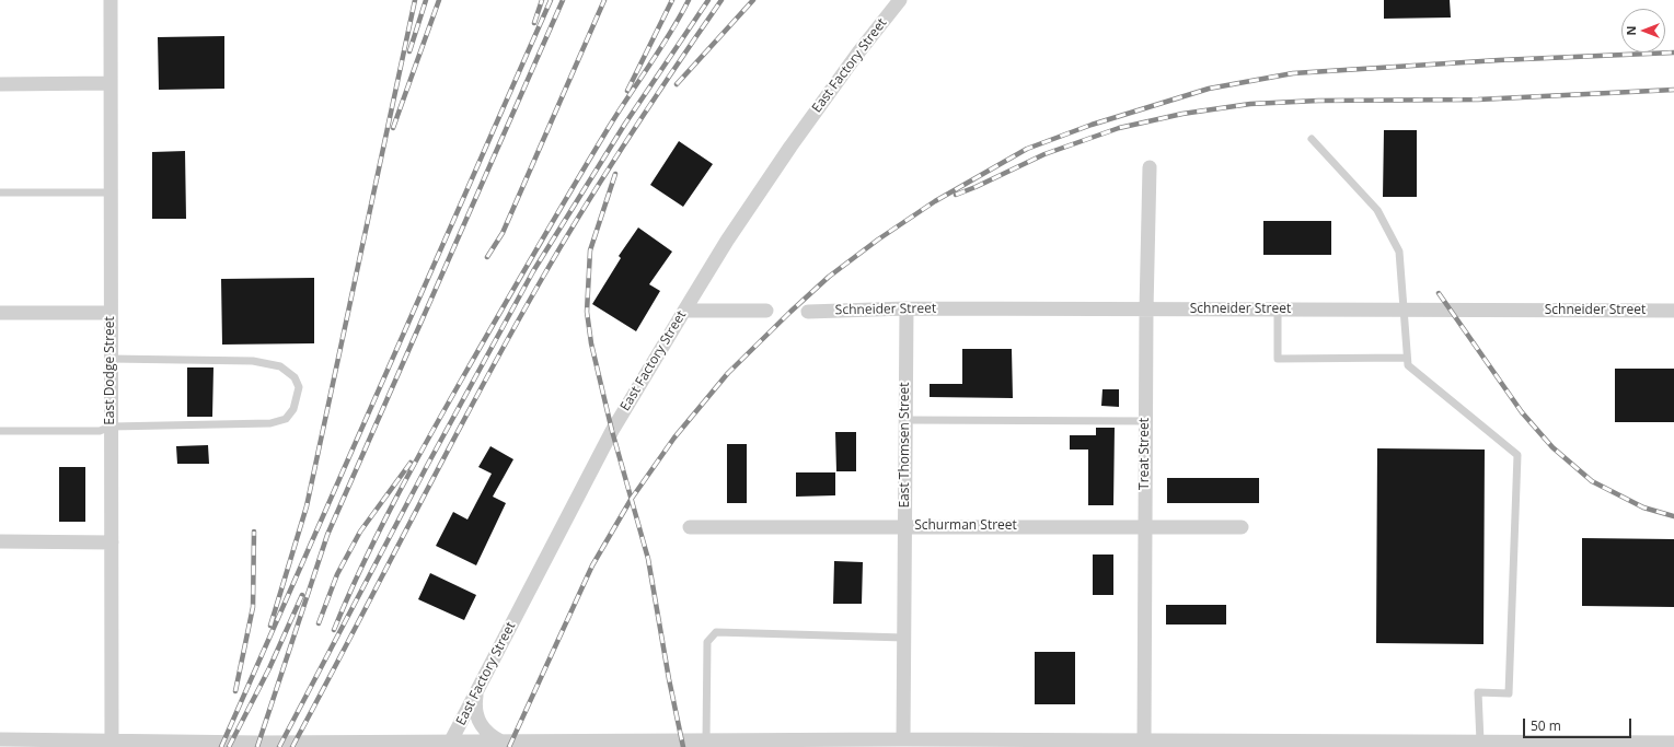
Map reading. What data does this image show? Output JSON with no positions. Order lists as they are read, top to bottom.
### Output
{
  "streets": {
    "street": [
      "East Factory Street",
      "Schneider Street",
      "East Dodge Street",
      "East Thomsen Street",
      "Treat Street",
      "Schurman Street"
    ]
  },
  "crossings": [
    ["Schneider Street", "East Thomsen Street"],
    ["Schneider Street", "Treat Street"],
    ["East Thomsen Street", "Schurman Street"],
    ["Treat Street", "Schurman Street"]
  ],
  "scale_bar": "50 m",
  "north": "left"
}
